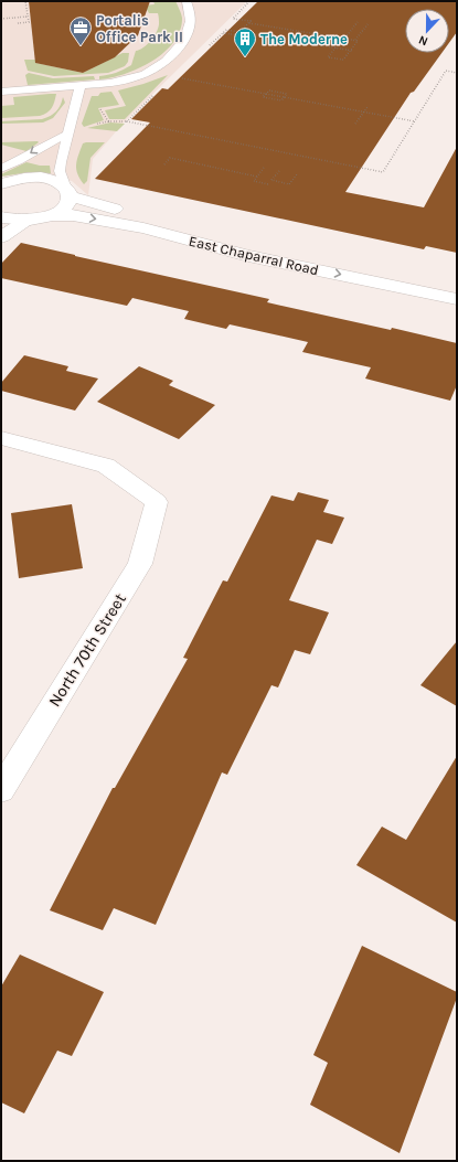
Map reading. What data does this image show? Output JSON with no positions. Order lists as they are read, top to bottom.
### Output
{
  "streets": {
    "main road": ["East Chaparral Road", "North 70th Street"]
  },
  "places": {
    "office": ["Portalis Office Park II"],
    "building": ["The Moderne"]
  },
  "north": "bottom"
}
